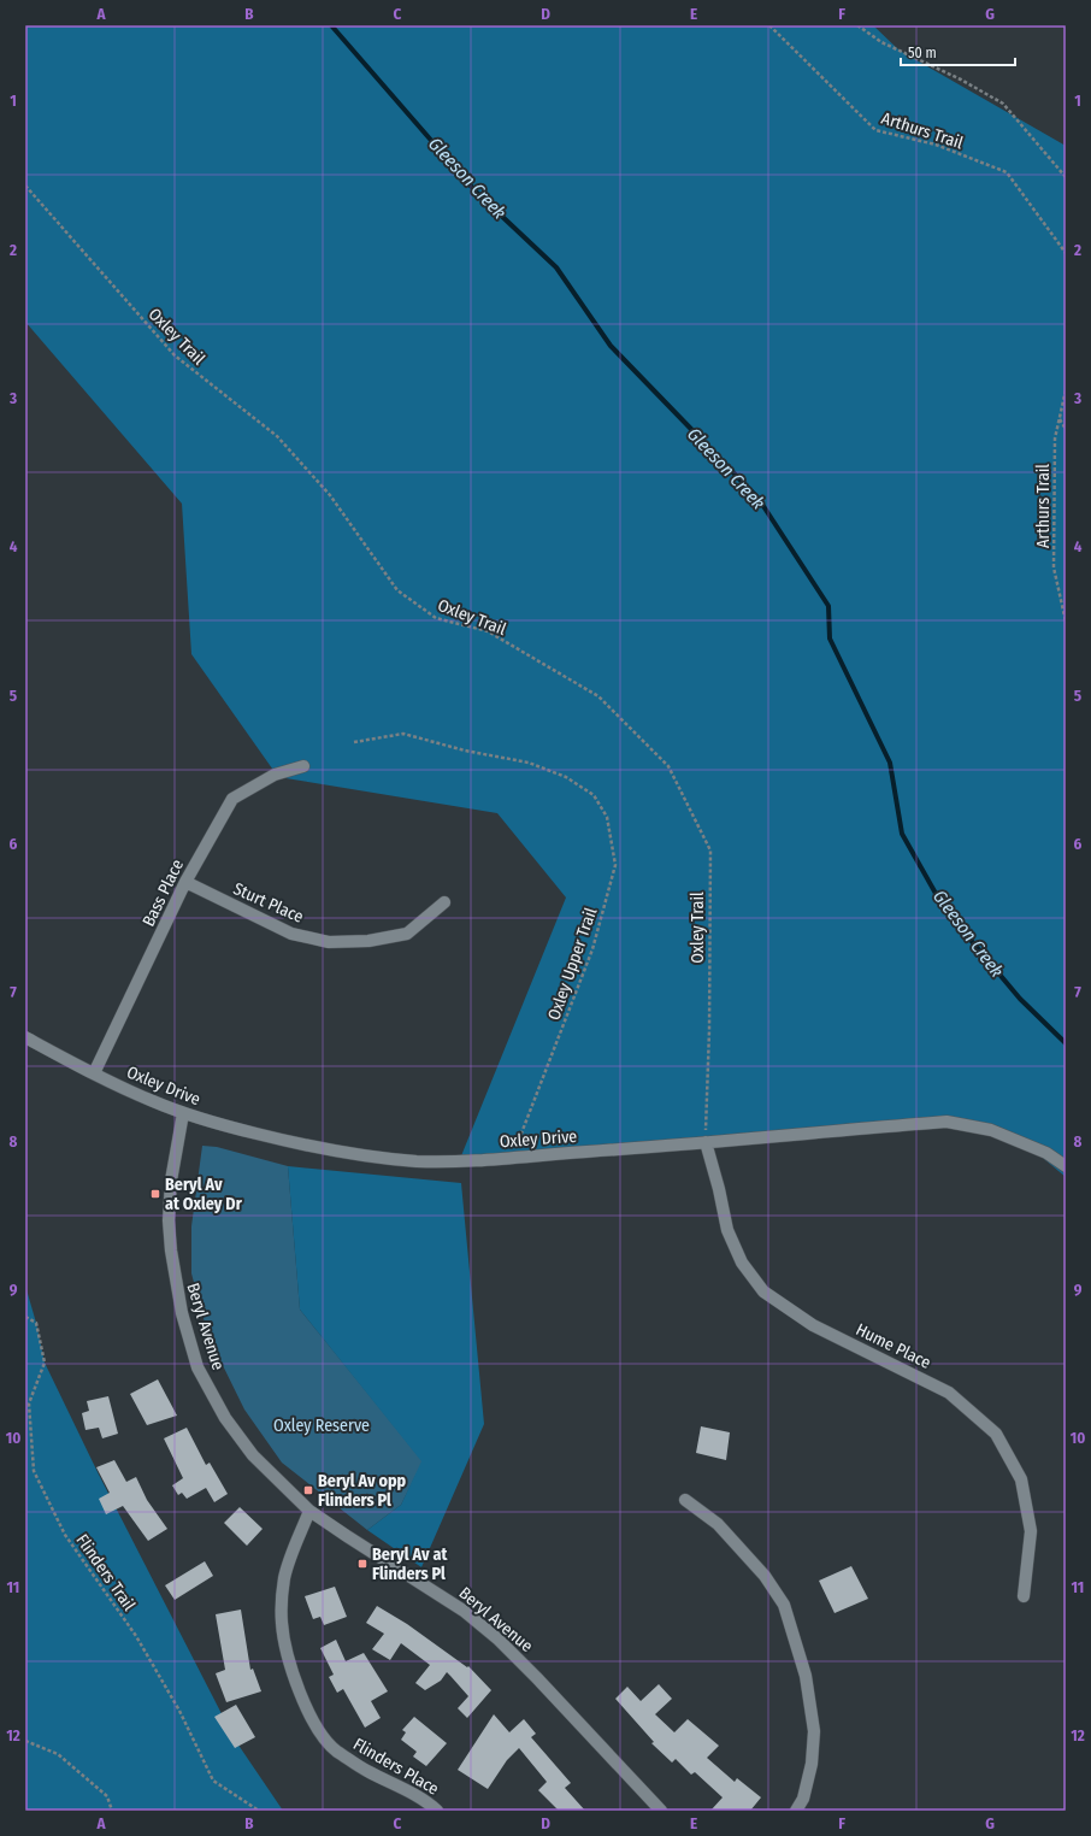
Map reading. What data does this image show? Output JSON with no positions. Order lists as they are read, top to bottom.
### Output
{
  "streets": {
    "street": [
      "Bass Place",
      "Sturt Place",
      "Oxley Drive",
      "Beryl Avenue",
      "Hume Place",
      "Flinders Place"
    ],
    "path": [
      "Arthurs Trail",
      "Oxley Trail",
      "Oxley Upper Trail",
      "Flinders Trail"
    ]
  },
  "crossings": [
    ["Oxley Trail", "Oxley Drive"],
    ["Oxley Trail", "Hume Place"],
    ["Bass Place", "Sturt Place"],
    ["Bass Place", "Oxley Drive"],
    ["Oxley Upper Trail", "Oxley Drive"],
    ["Oxley Drive", "Beryl Avenue"],
    ["Oxley Drive", "Hume Place"],
    ["Beryl Avenue", "Flinders Place"]
  ],
  "water": ["Gleeson Creek"],
  "parks": ["Oxley Reserve"],
  "places": {
    "transit": ["Beryl Av at Oxley Dr", "Beryl Av opp Flinders Pl", "Beryl Av at Flinders Pl"]
  },
  "scale_bar": "50 m",
  "grid": {
    "columns": [
      "A",
      "B",
      "C",
      "D",
      "E",
      "F",
      "G"
    ],
    "rows": [
      "1",
      "2",
      "3",
      "4",
      "5",
      "6",
      "7",
      "8",
      "9",
      "10",
      "11",
      "12"
    ]
  }
}
